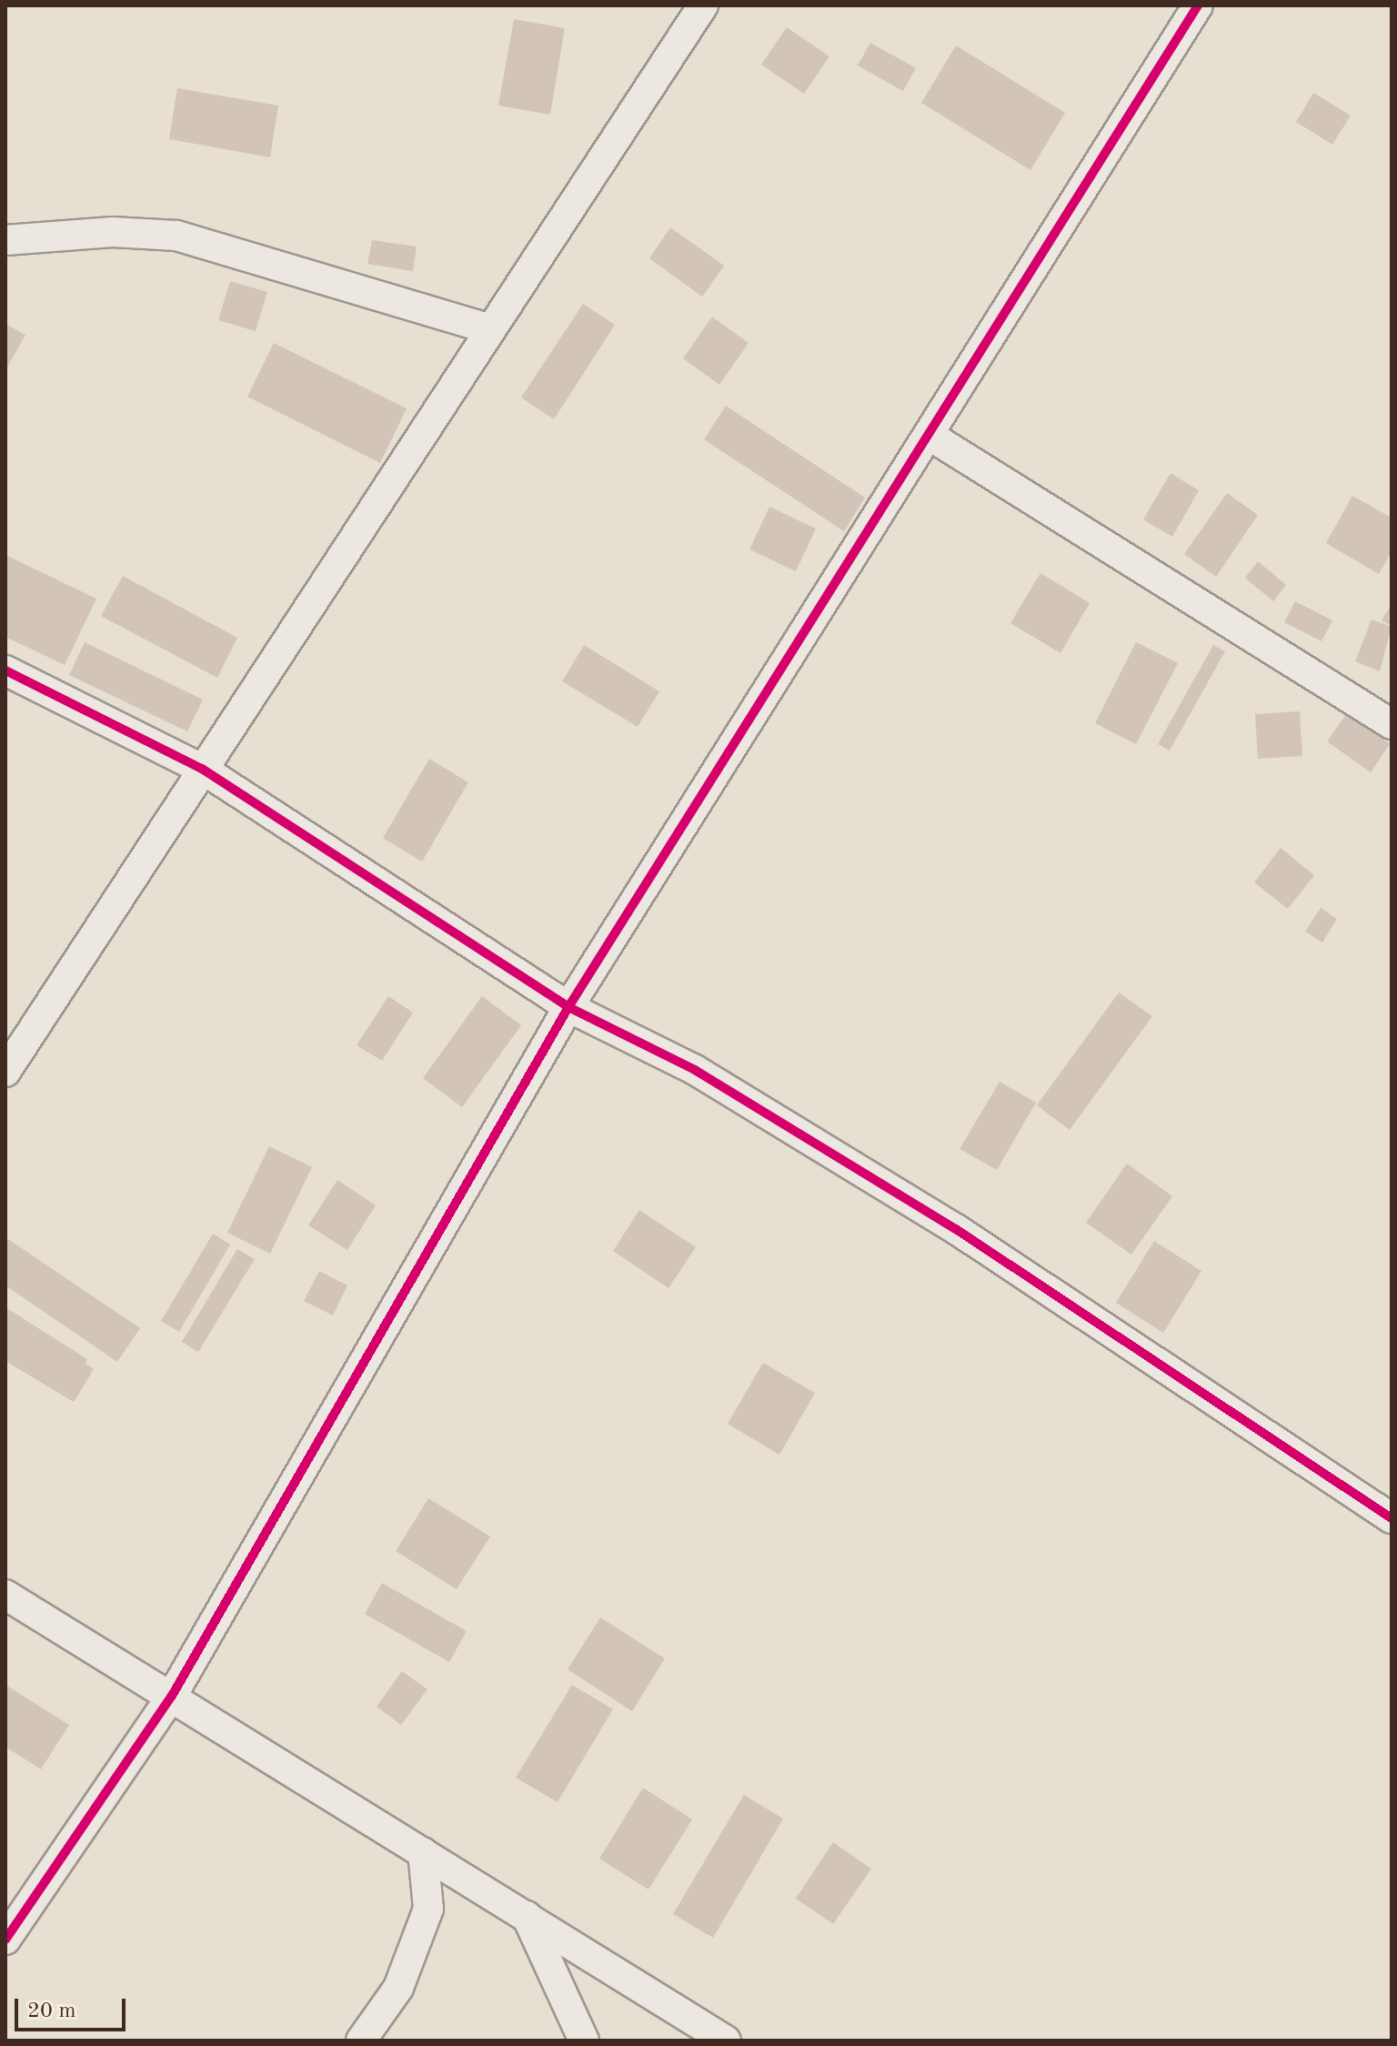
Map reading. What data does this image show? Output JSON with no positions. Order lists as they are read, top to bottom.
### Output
{
  "scale_bar": "20 m"
}
